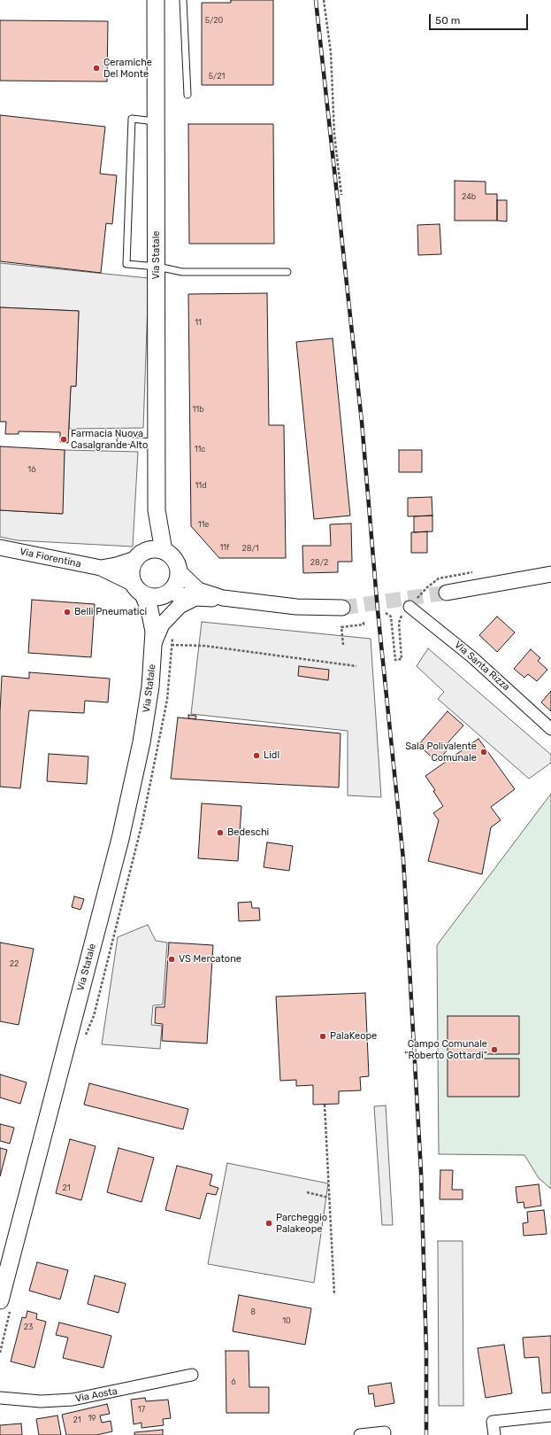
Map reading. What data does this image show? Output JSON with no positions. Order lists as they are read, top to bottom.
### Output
{
  "streets": {
    "main road": ["Via Statale"],
    "street": ["Via Fiorentina", "Via Santa Rizza", "Via Aosta"]
  },
  "crossings": [
    ["Via Statale", "Via Fiorentina"]
  ],
  "places": [
    "Ceramiche Del Monte",
    "Farmacia Nuova Casalgrande Alto",
    "Belli Pneumatici",
    "Sala Polivalente Comunale",
    "Lidl",
    "Bedeschi",
    "VS Mercatone",
    "PalaKeope",
    "Campo Comunale “Roberto Gottardi”",
    "Parcheggio Palakeope"
  ],
  "house_numbers": [
    "5/20",
    "5/21",
    "24b",
    "11",
    "11b",
    "11c",
    "16",
    "11d",
    "11e",
    "11f",
    "28/1",
    "28/2",
    "22",
    "21",
    "8",
    "10",
    "23",
    "6",
    "17",
    "19",
    "21"
  ],
  "scale_bar": "50 m"
}
